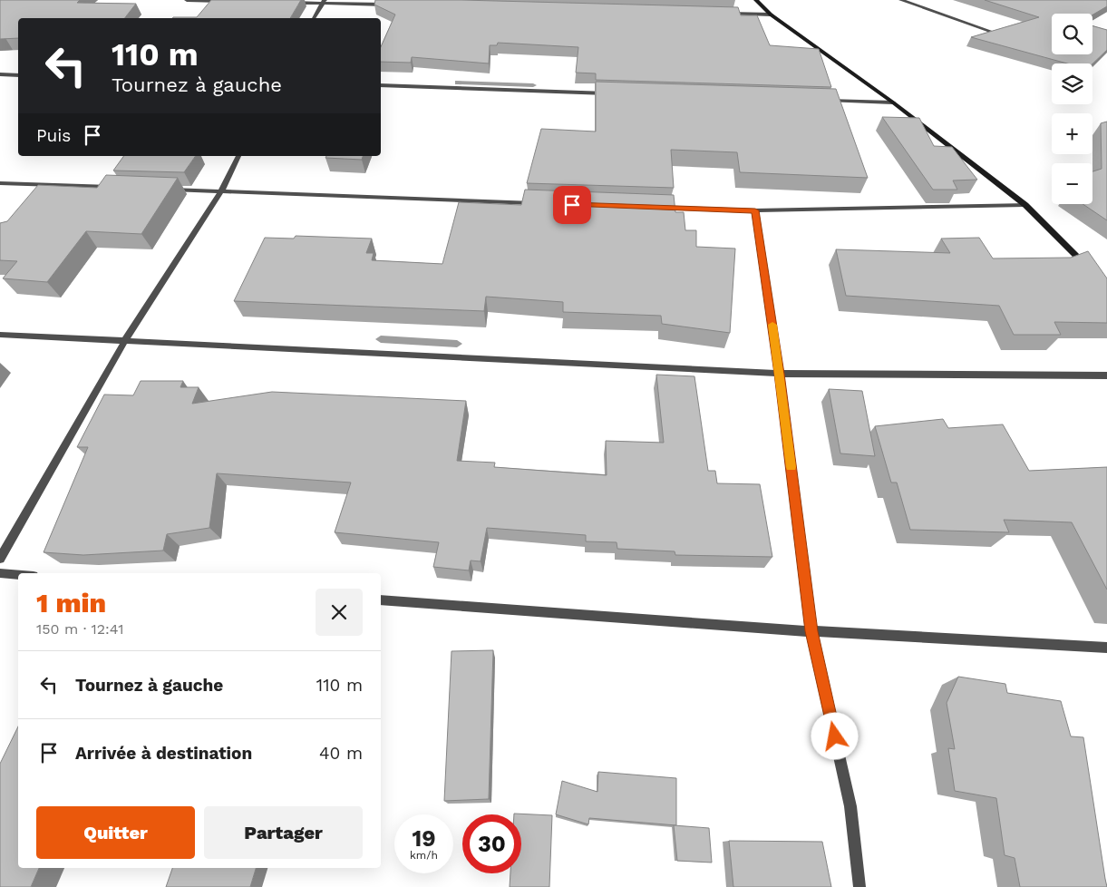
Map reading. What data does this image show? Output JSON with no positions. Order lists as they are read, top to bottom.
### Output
{
  "page": {
    "map_buttons": ["+", "−"],
    "turn": ["110 m", "Tournez à gauche"],
    "then": "Puis",
    "heading": ["1 min", "150 m · 12:41"],
    "list": [
      {
        "name": "Tournez à gauche",
        "value": "110 m"
      },
      {
        "name": "Arrivée à destination",
        "value": "40 m"
      }
    ],
    "buttons": ["Quitter", "Partager"],
    "speed": "19 km/h",
    "limit": "30"
  }
}
